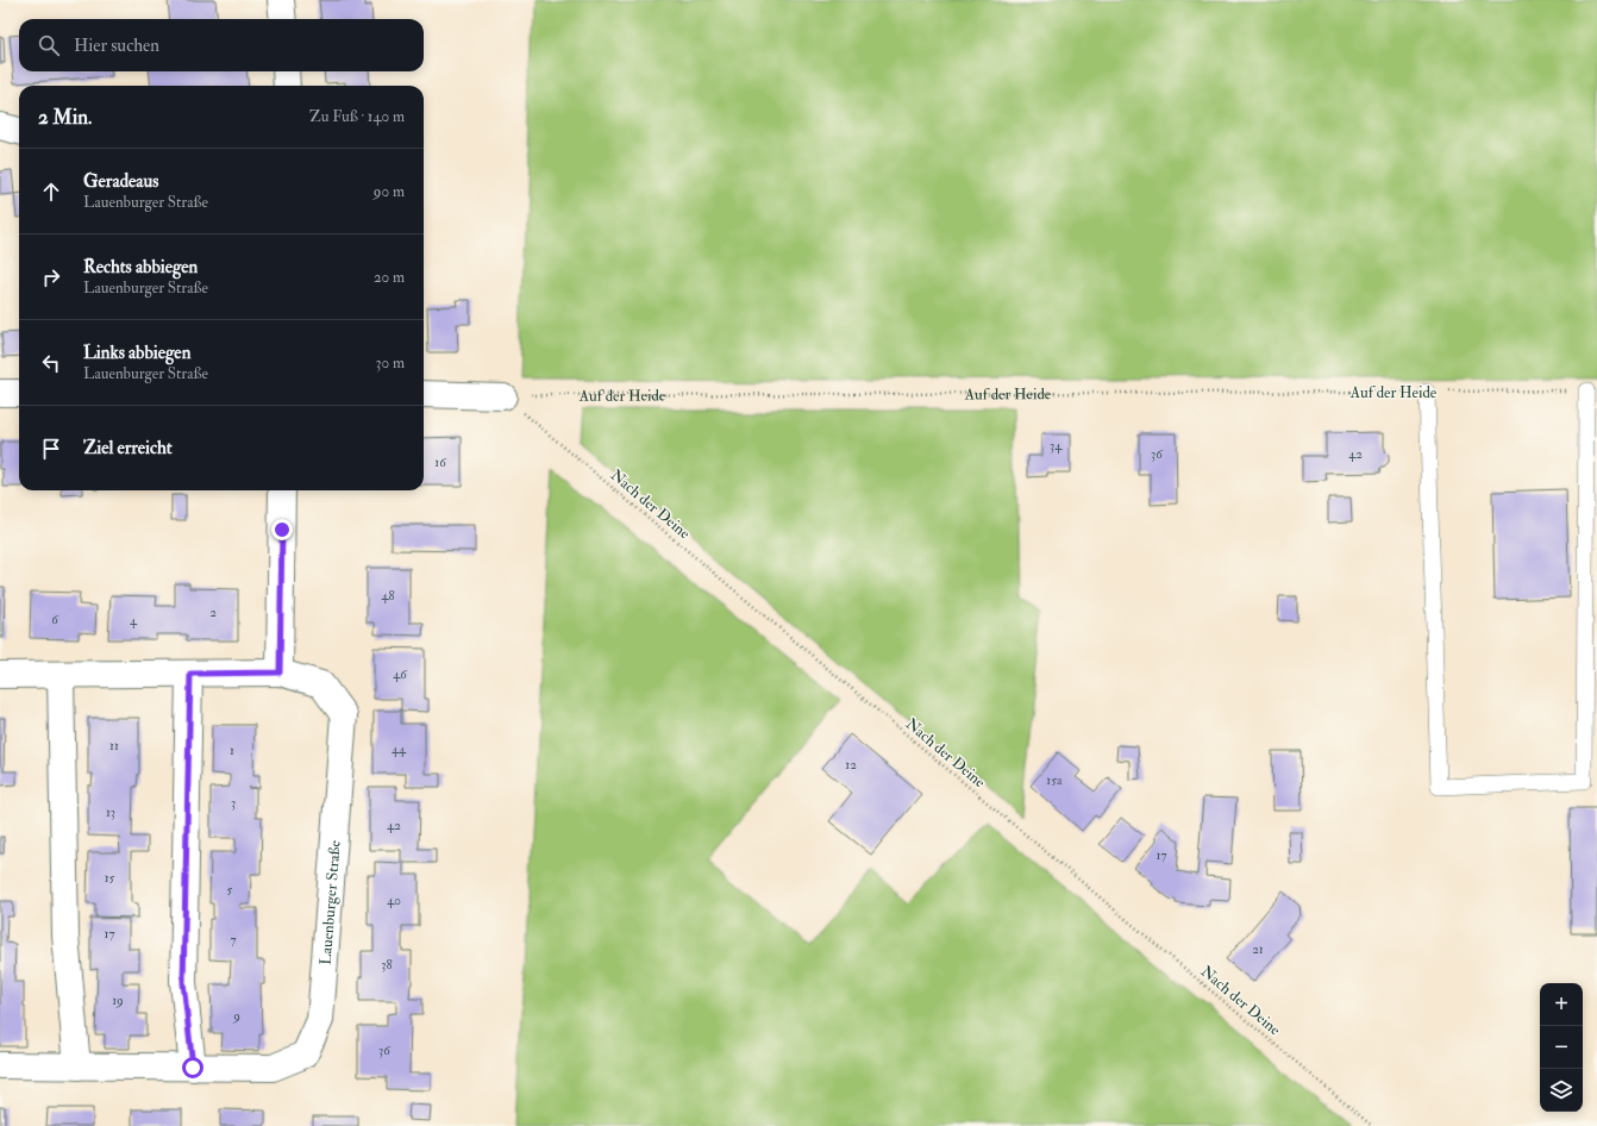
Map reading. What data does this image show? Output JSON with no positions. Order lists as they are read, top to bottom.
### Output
{
  "streets": {
    "street": ["Lauenburger Straße"],
    "path": ["Auf der Heide", "Nach der Deine"]
  },
  "crossings": [
    ["Auf der Heide", "Nach der Deine"]
  ],
  "house_numbers": [
    "34",
    "36",
    "42",
    "16",
    "48",
    "2",
    "6",
    "4",
    "46",
    "11",
    "44",
    "1",
    "12",
    "15a",
    "3",
    "13",
    "42",
    "17",
    "15",
    "5",
    "40",
    "17",
    "7",
    "21",
    "38",
    "19",
    "9",
    "36"
  ],
  "page": {
    "search": "Hier suchen",
    "heading": ["2 Min.", "Zu Fuß · 140 m"],
    "list": [
      ["Geradeaus", "Lauenburger Straße", "90 m"],
      ["Rechts abbiegen", "Lauenburger Straße", "20 m"],
      ["Links abbiegen", "Lauenburger Straße", "30 m"],
      "Ziel erreicht"
    ],
    "map_buttons": ["+", "−"]
  }
}
